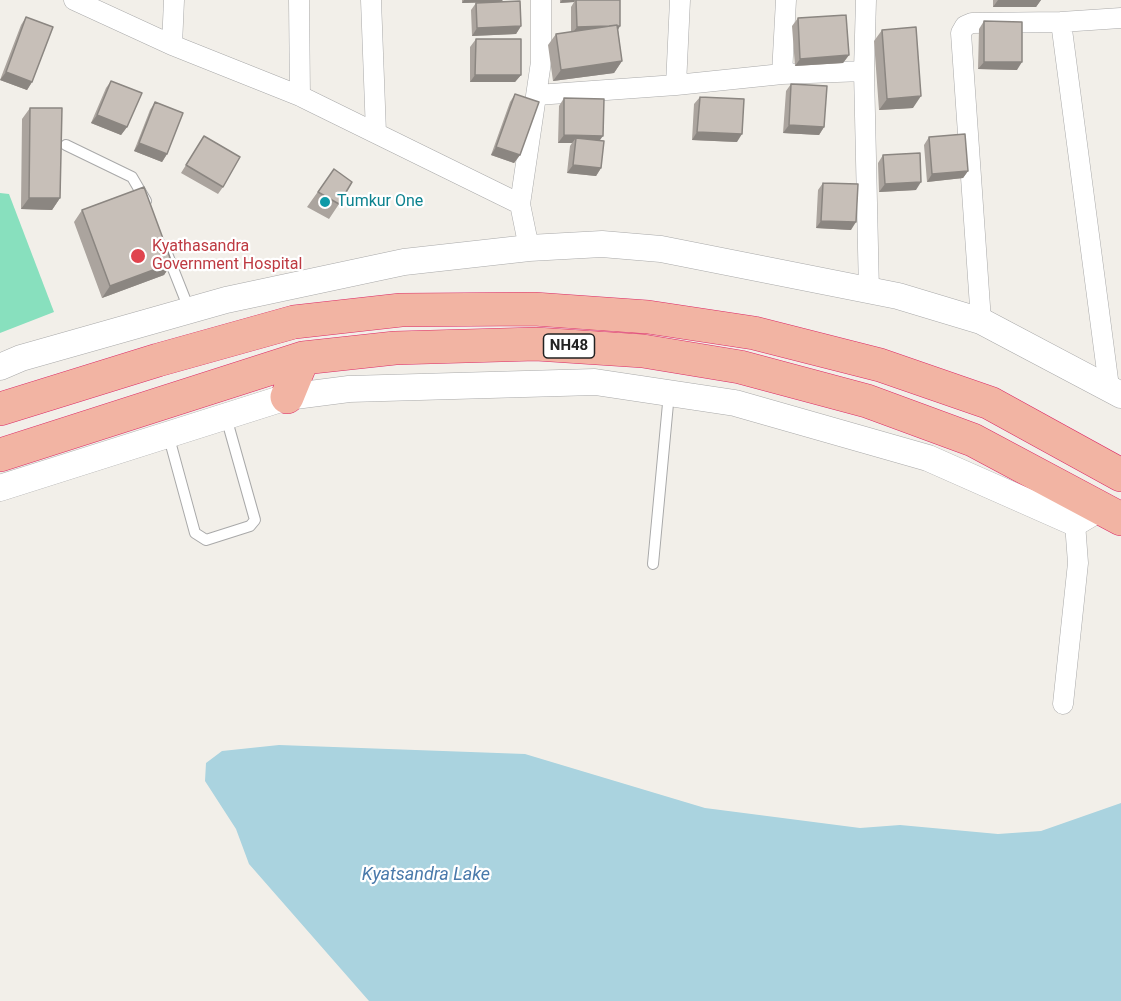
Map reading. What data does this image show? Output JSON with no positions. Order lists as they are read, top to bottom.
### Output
{
  "streets": {
    "highway": ["NH48"]
  },
  "water": ["Kyatsandra Lake"],
  "places": ["Tumkur One", "Kyathasandra Government Hospital"]
}
